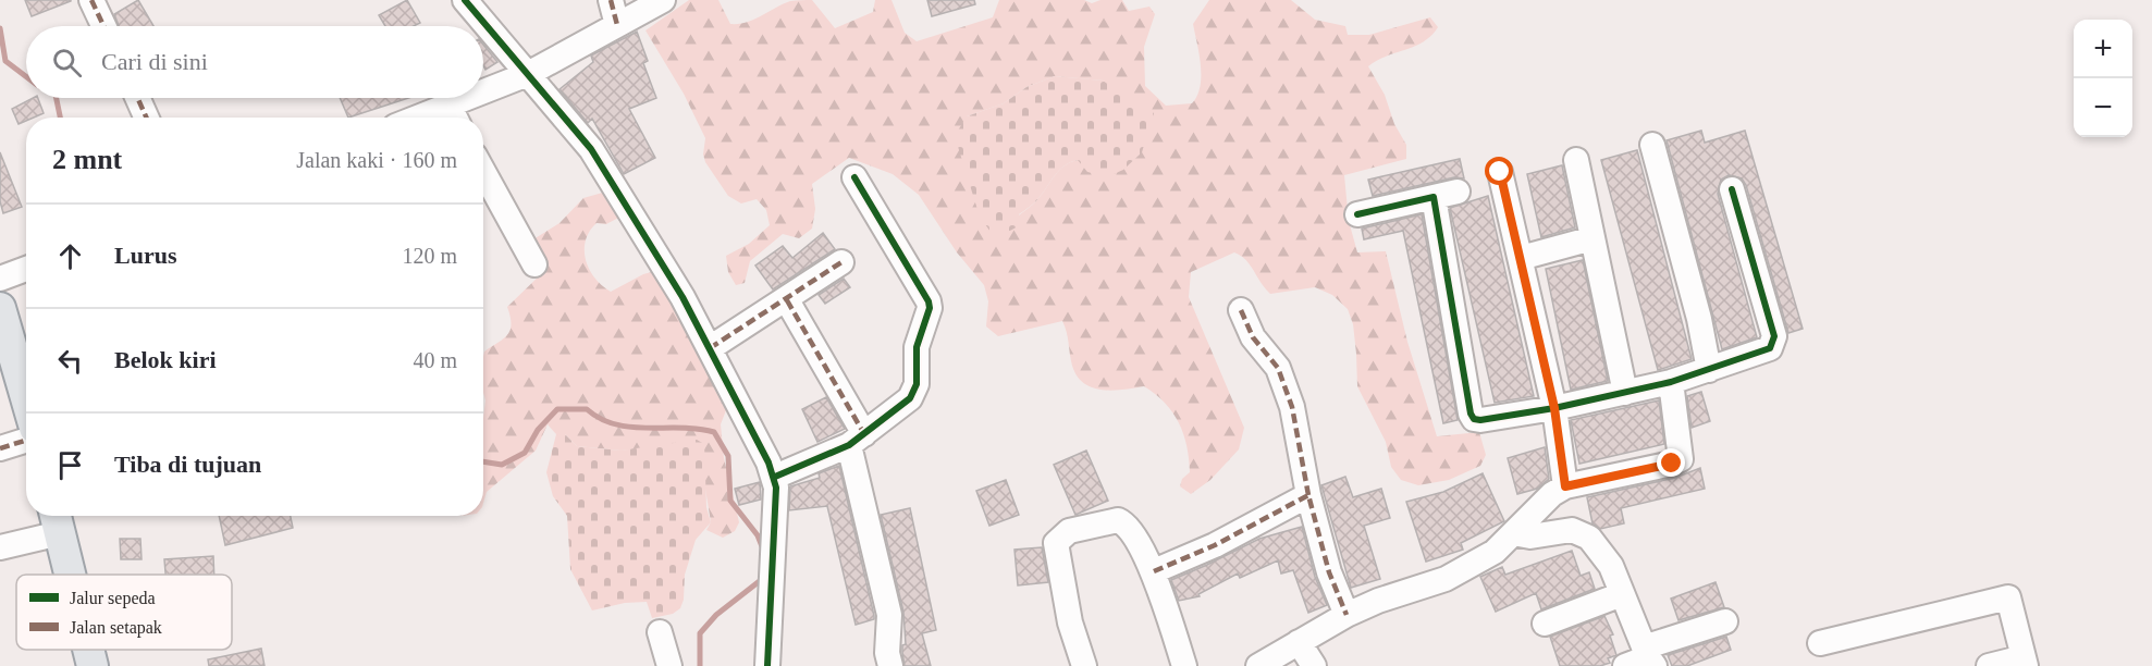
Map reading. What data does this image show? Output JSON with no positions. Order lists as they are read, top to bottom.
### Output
{
  "legend": ["Jalur sepeda", "Jalan setapak"],
  "page": {
    "map_buttons": ["+", "−"],
    "search": "Cari di sini",
    "heading": ["2 mnt", "Jalan kaki · 160 m"],
    "list": [
      ["Lurus", "120 m"],
      ["Belok kiri", "40 m"],
      "Tiba di tujuan"
    ]
  }
}
